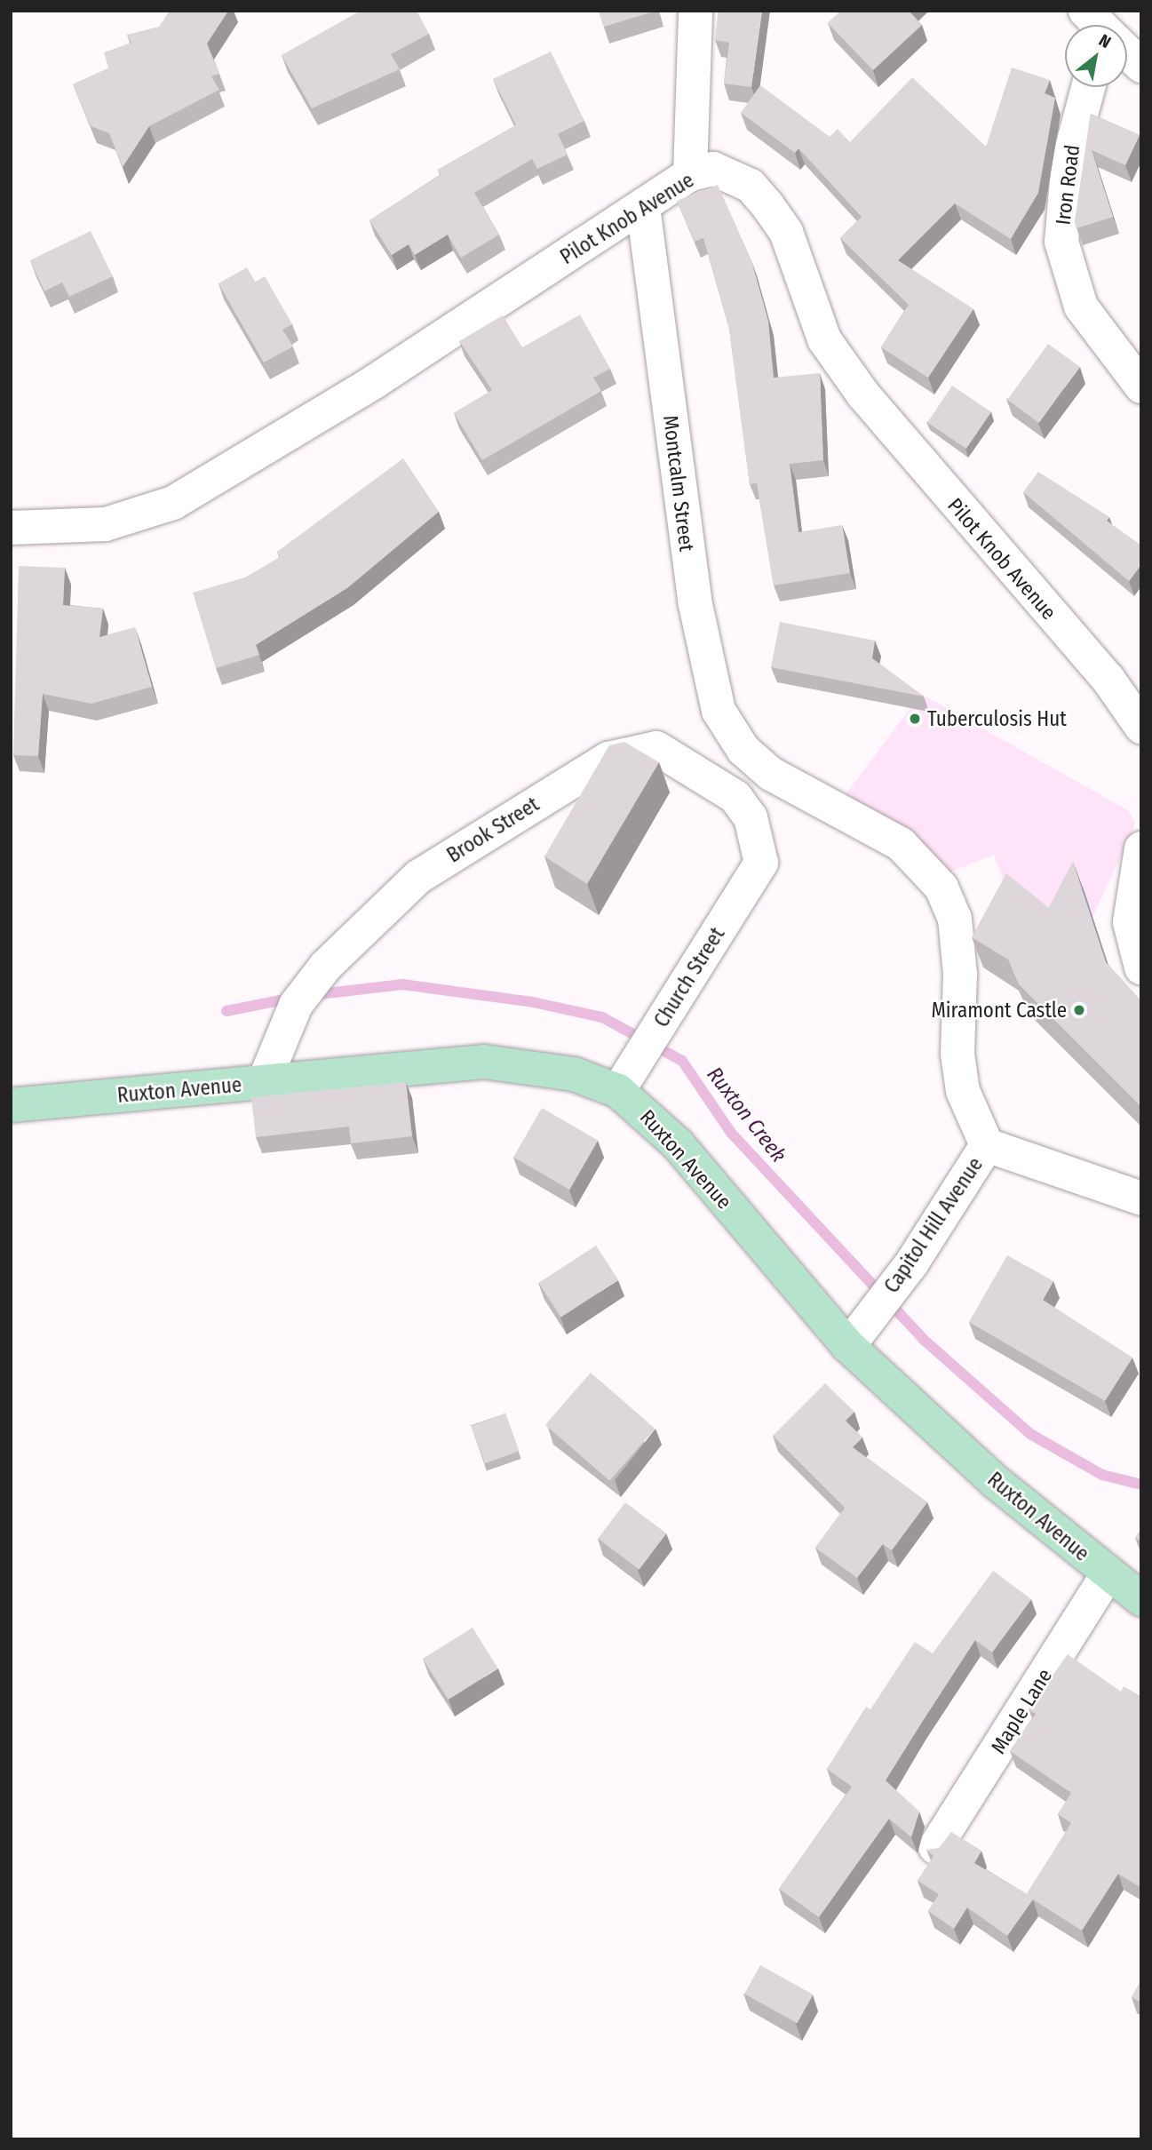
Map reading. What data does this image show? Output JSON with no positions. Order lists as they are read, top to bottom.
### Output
{
  "streets": {
    "street": [
      "Iron Road",
      "Pilot Knob Avenue",
      "Montcalm Street",
      "Brook Street",
      "Church Street",
      "Ruxton Avenue",
      "Capitol Hill Avenue",
      "Maple Lane"
    ]
  },
  "crossings": [
    ["Pilot Knob Avenue", "Montcalm Street"],
    ["Montcalm Street", "Capitol Hill Avenue"],
    ["Brook Street", "Church Street"],
    ["Brook Street", "Ruxton Avenue"],
    ["Church Street", "Ruxton Avenue"],
    ["Ruxton Avenue", "Capitol Hill Avenue"],
    ["Ruxton Avenue", "Maple Lane"]
  ],
  "water": ["Ruxton Creek"],
  "places": ["Tuberculosis Hut", "Miramont Castle"],
  "north": "top right"
}
